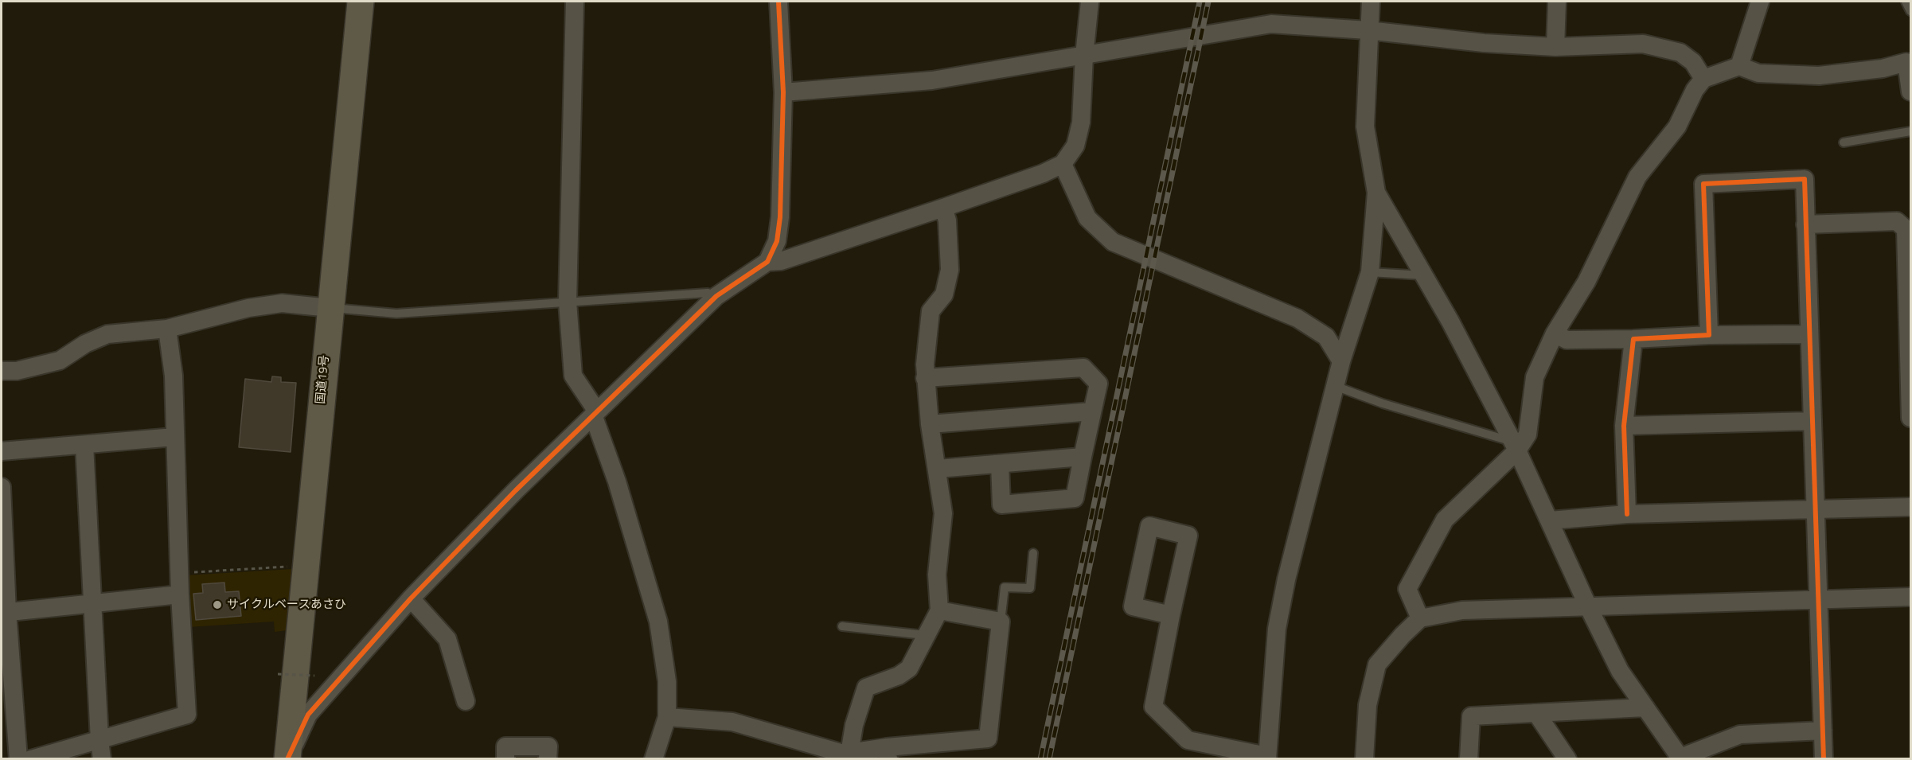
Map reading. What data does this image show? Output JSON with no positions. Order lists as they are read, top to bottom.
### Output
{
  "streets": {
    "highway": ["国道19号"]
  },
  "places": ["サイクルベースあさひ"]
}
